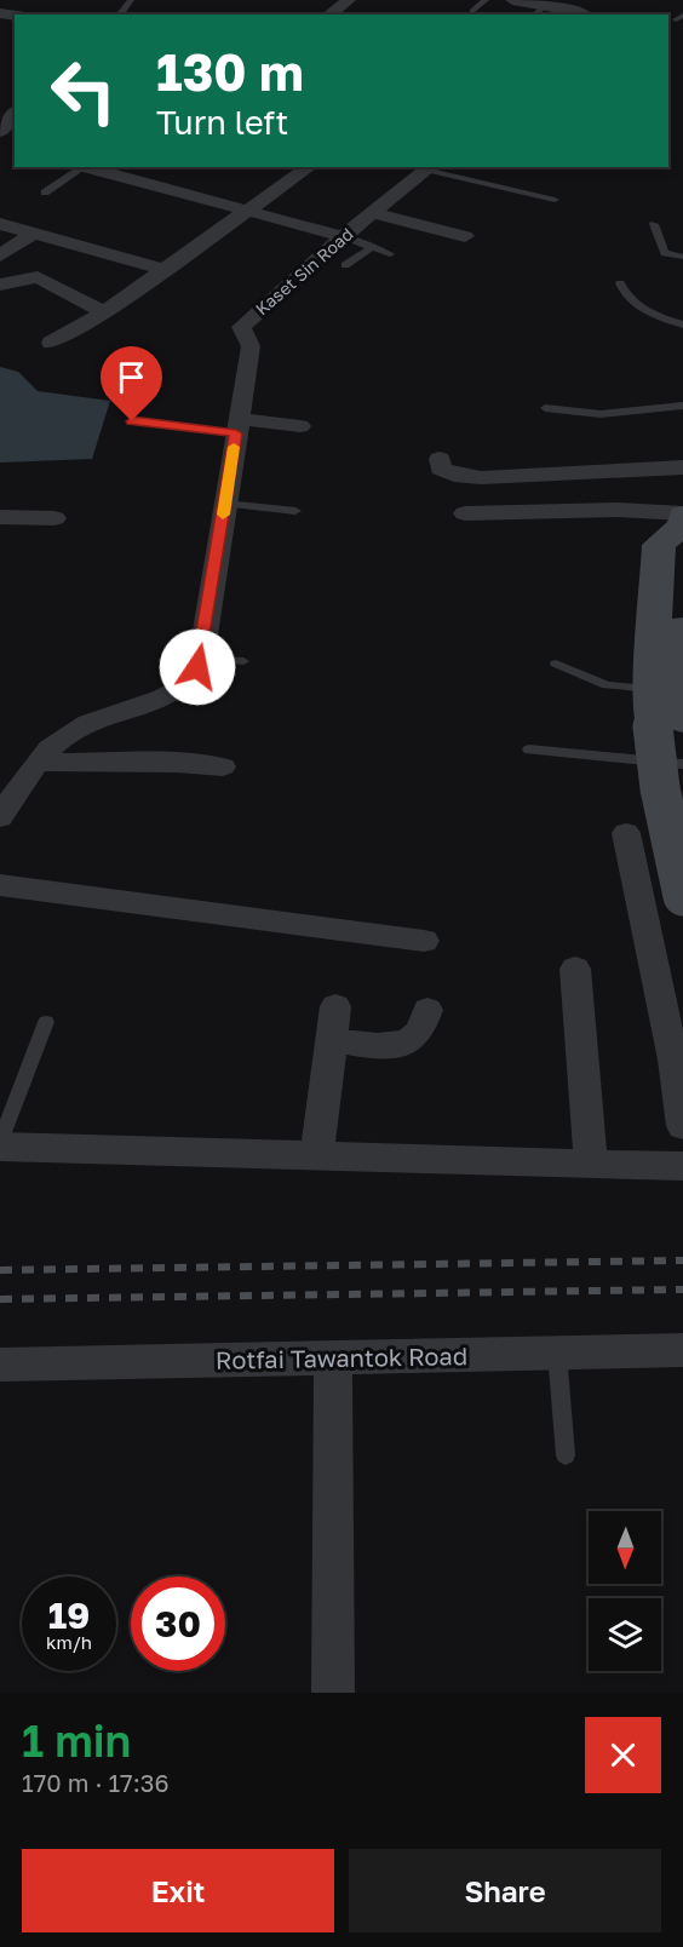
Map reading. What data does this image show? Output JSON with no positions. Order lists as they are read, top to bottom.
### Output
{
  "streets": {
    "street": ["Kaset Sin Road", "Rotfai Tawantok Road"]
  },
  "north": "bottom",
  "page": {
    "turn": ["130 m", "Turn left"],
    "speed": "19 km/h",
    "limit": "30",
    "heading": ["1 min", "170 m · 17:36"],
    "buttons": ["Exit", "Share"]
  }
}
